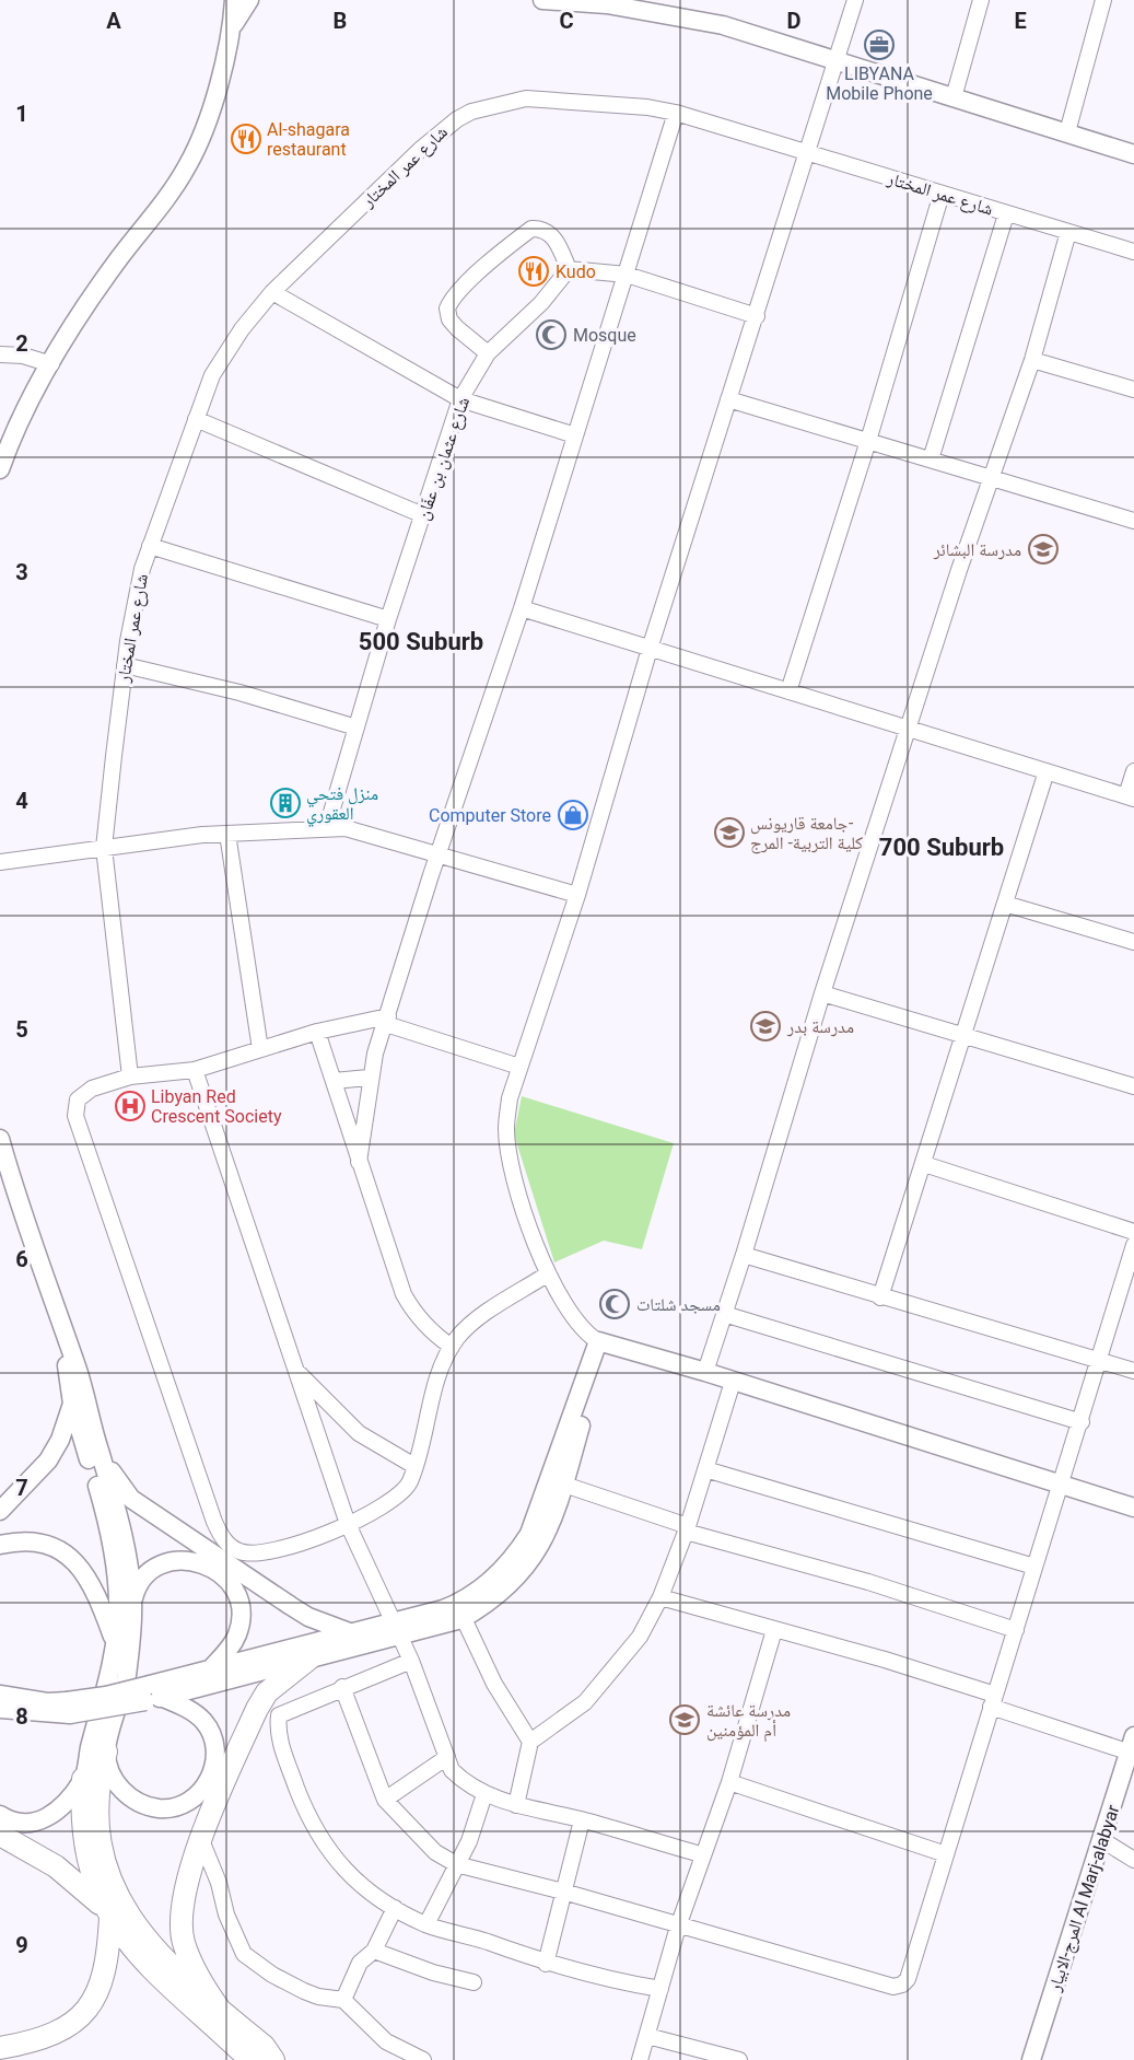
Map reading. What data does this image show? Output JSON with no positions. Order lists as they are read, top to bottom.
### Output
{
  "streets": {
    "main road": ["المرج-الابيار Al Marj-alabyar"],
    "street": ["شارع عمر المختار", "شارع عثمان بن عفّان"]
  },
  "districts": ["500 Suburb", "700 Suburb"],
  "places": {
    "office": ["LIBYANA Mobile Phone"],
    "restaurant": ["Al-shagara restaurant", "Kudo"],
    "mosque": ["Mosque", "مسجد شلتات"],
    "school or university": [
      "مدرسة البشائر",
      "جامعة قاريونس- كلية التربية- المرج",
      "مدرسة بدر",
      "مدرسة عائشة أم المؤمنين"
    ],
    "building": ["منزل فتحي العقوري"],
    "shop": ["Computer Store"],
    "hospital": ["Libyan Red Crescent Society"]
  },
  "grid": {
    "columns": [
      "A",
      "B",
      "C",
      "D",
      "E"
    ],
    "rows": [
      "1",
      "2",
      "3",
      "4",
      "5",
      "6",
      "7",
      "8",
      "9"
    ]
  }
}
